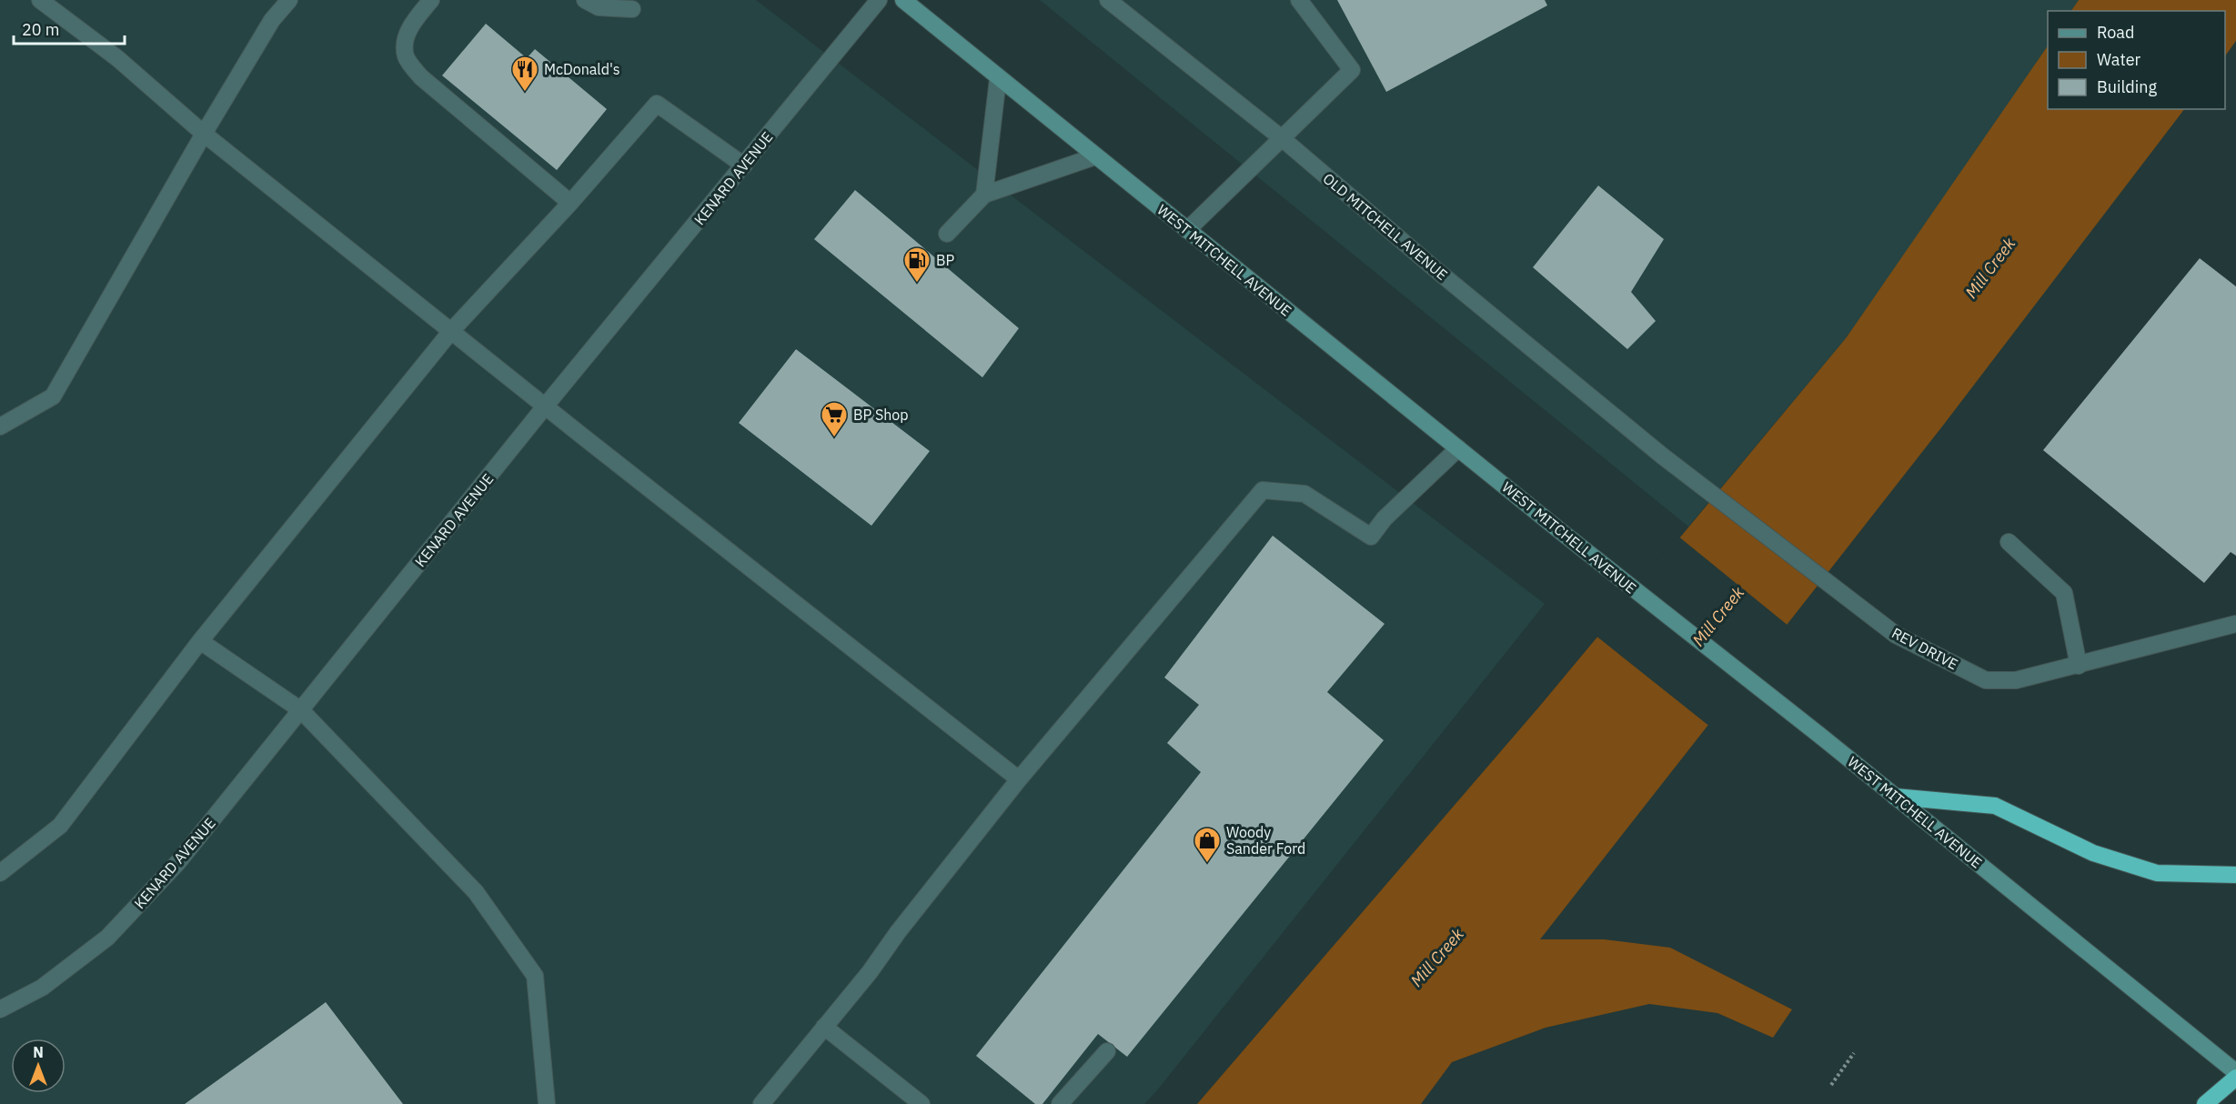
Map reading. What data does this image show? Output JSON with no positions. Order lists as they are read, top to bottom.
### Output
{
  "streets": {
    "main road": ["WEST MITCHELL AVENUE"],
    "street": ["KENARD AVENUE", "OLD MITCHELL AVENUE", "REV DRIVE"]
  },
  "crossings": [
    ["OLD MITCHELL AVENUE", "REV DRIVE"]
  ],
  "water": ["Mill Creek"],
  "places": {
    "restaurant": ["McDonald's"],
    "fuel station": ["BP"],
    "supermarket": ["BP Shop"],
    "shop": ["Woody Sander Ford"]
  },
  "legend": ["Road", "Water", "Building"],
  "scale_bar": "20 m",
  "north": "top"
}
